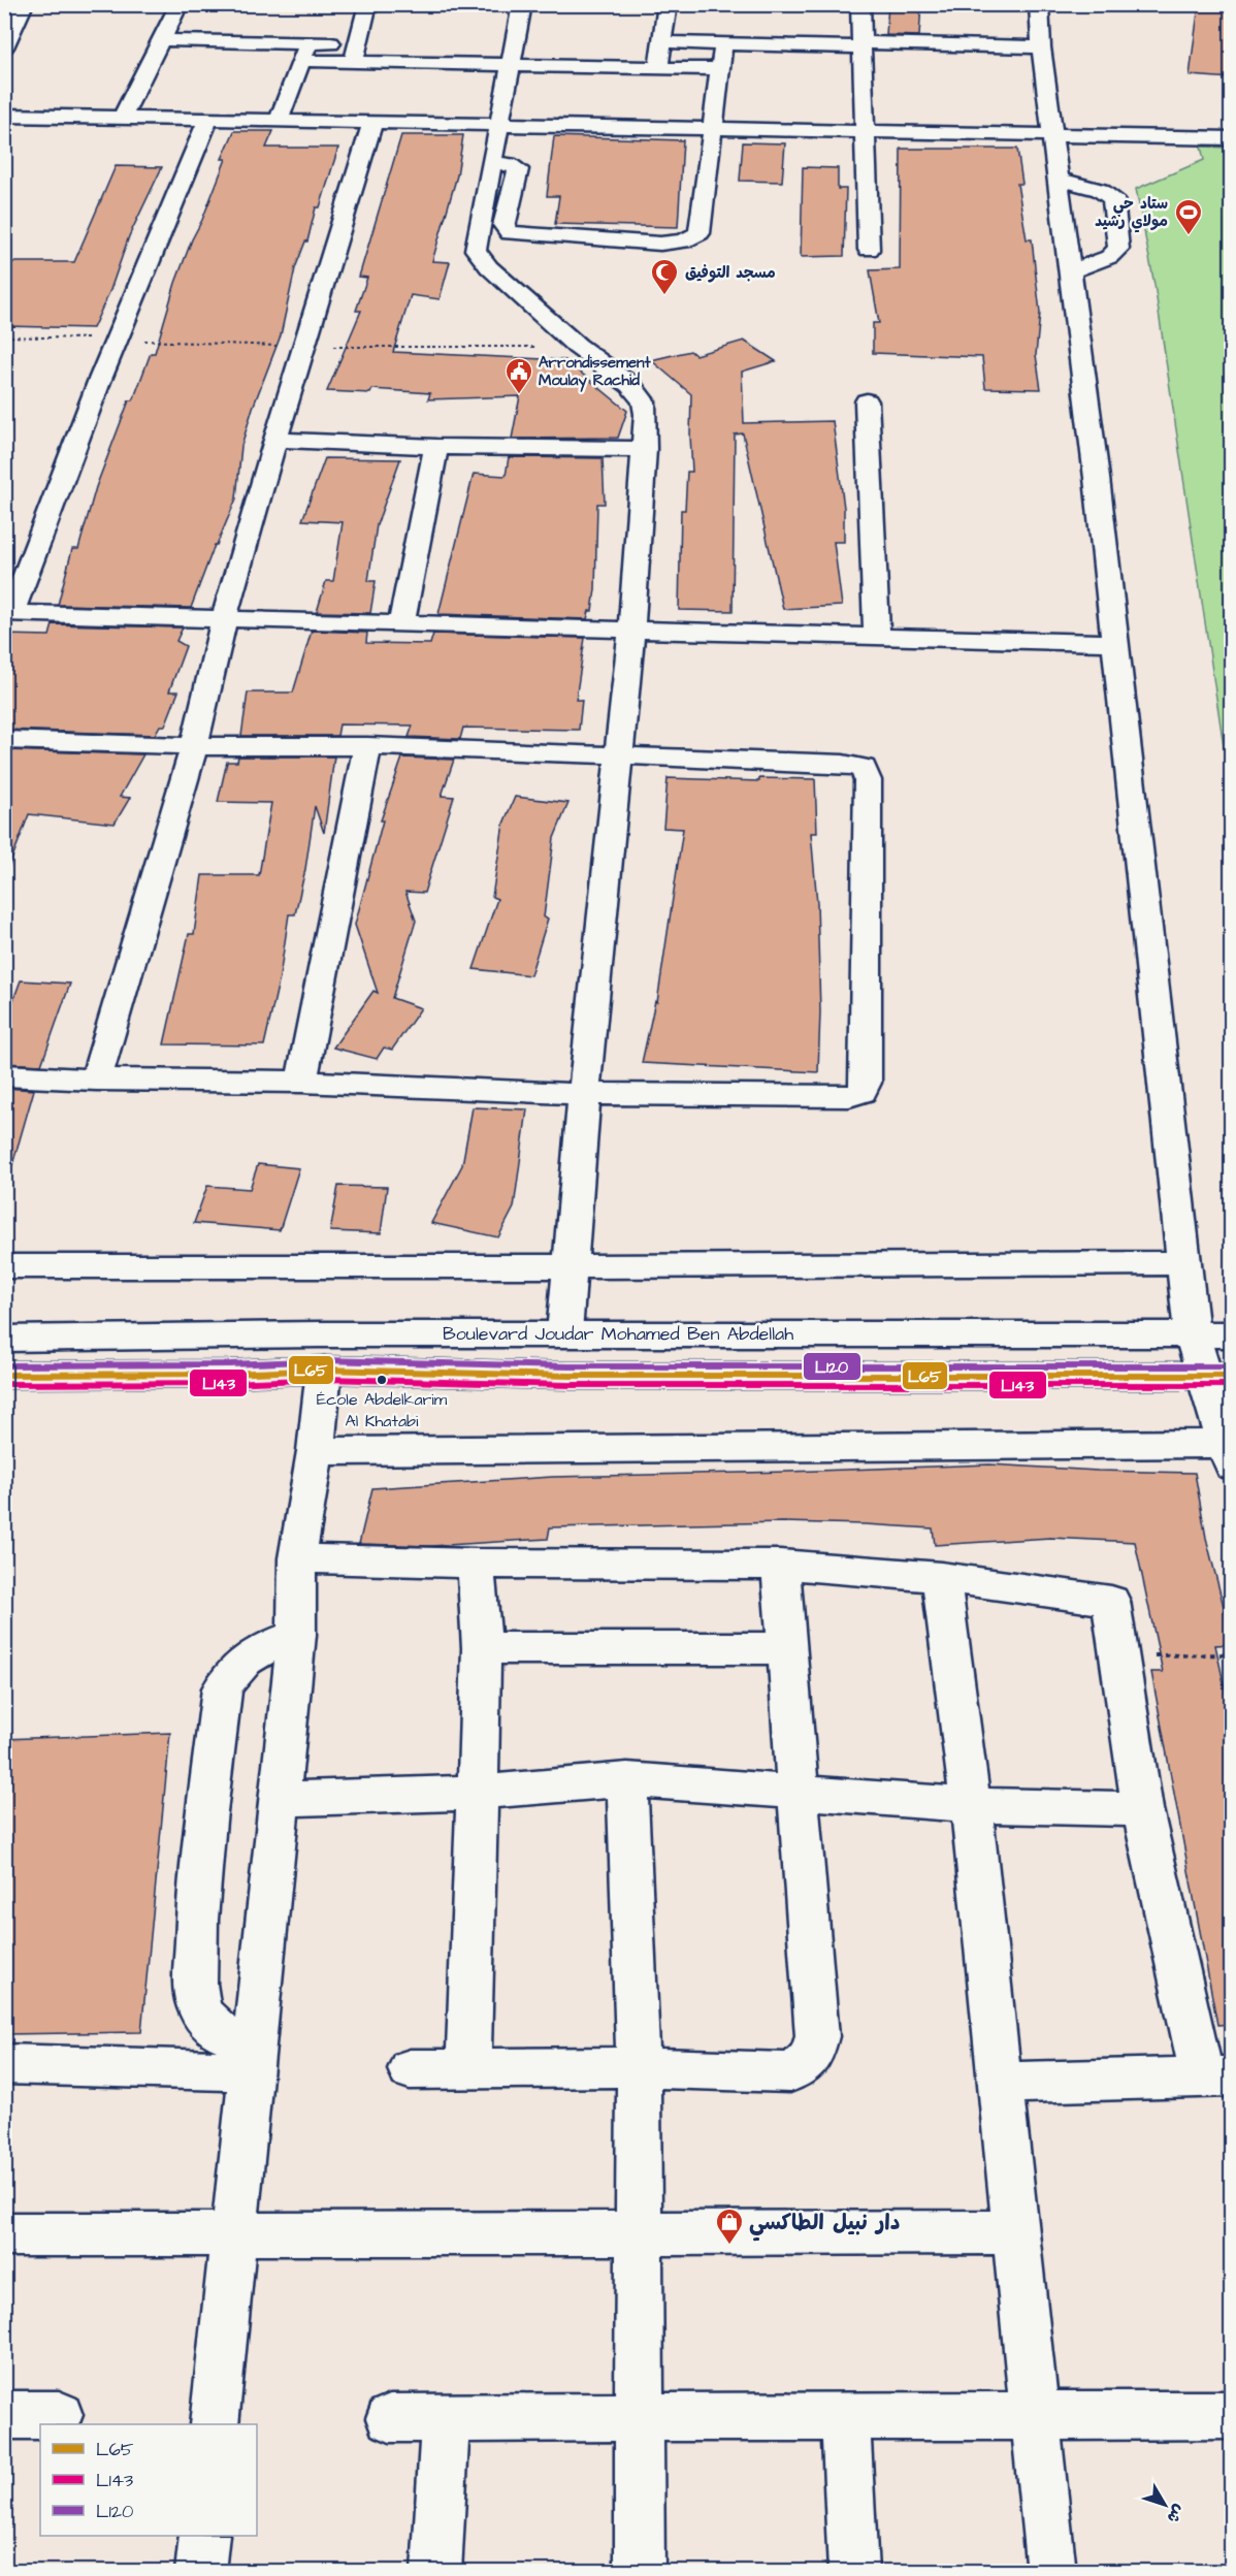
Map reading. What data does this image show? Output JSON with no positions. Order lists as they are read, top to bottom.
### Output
{
  "streets": {
    "street": ["Boulevard Joudar Mohamed Ben Abdellah"]
  },
  "places": {
    "sports": ["ستاد حي مولاي رشيد"],
    "mosque": ["مسجد التوفيق"],
    "public building": ["Arrondissement Moulay Rachid"],
    "other": ["École Abdelkarim Al Khatabi"],
    "shop": ["دار نبيل الطاكسي"]
  },
  "lines": ["transit line L120", "transit line L65", "transit line L143"],
  "legend": ["L65", "L143", "L120"],
  "north": "bottom right"
}
